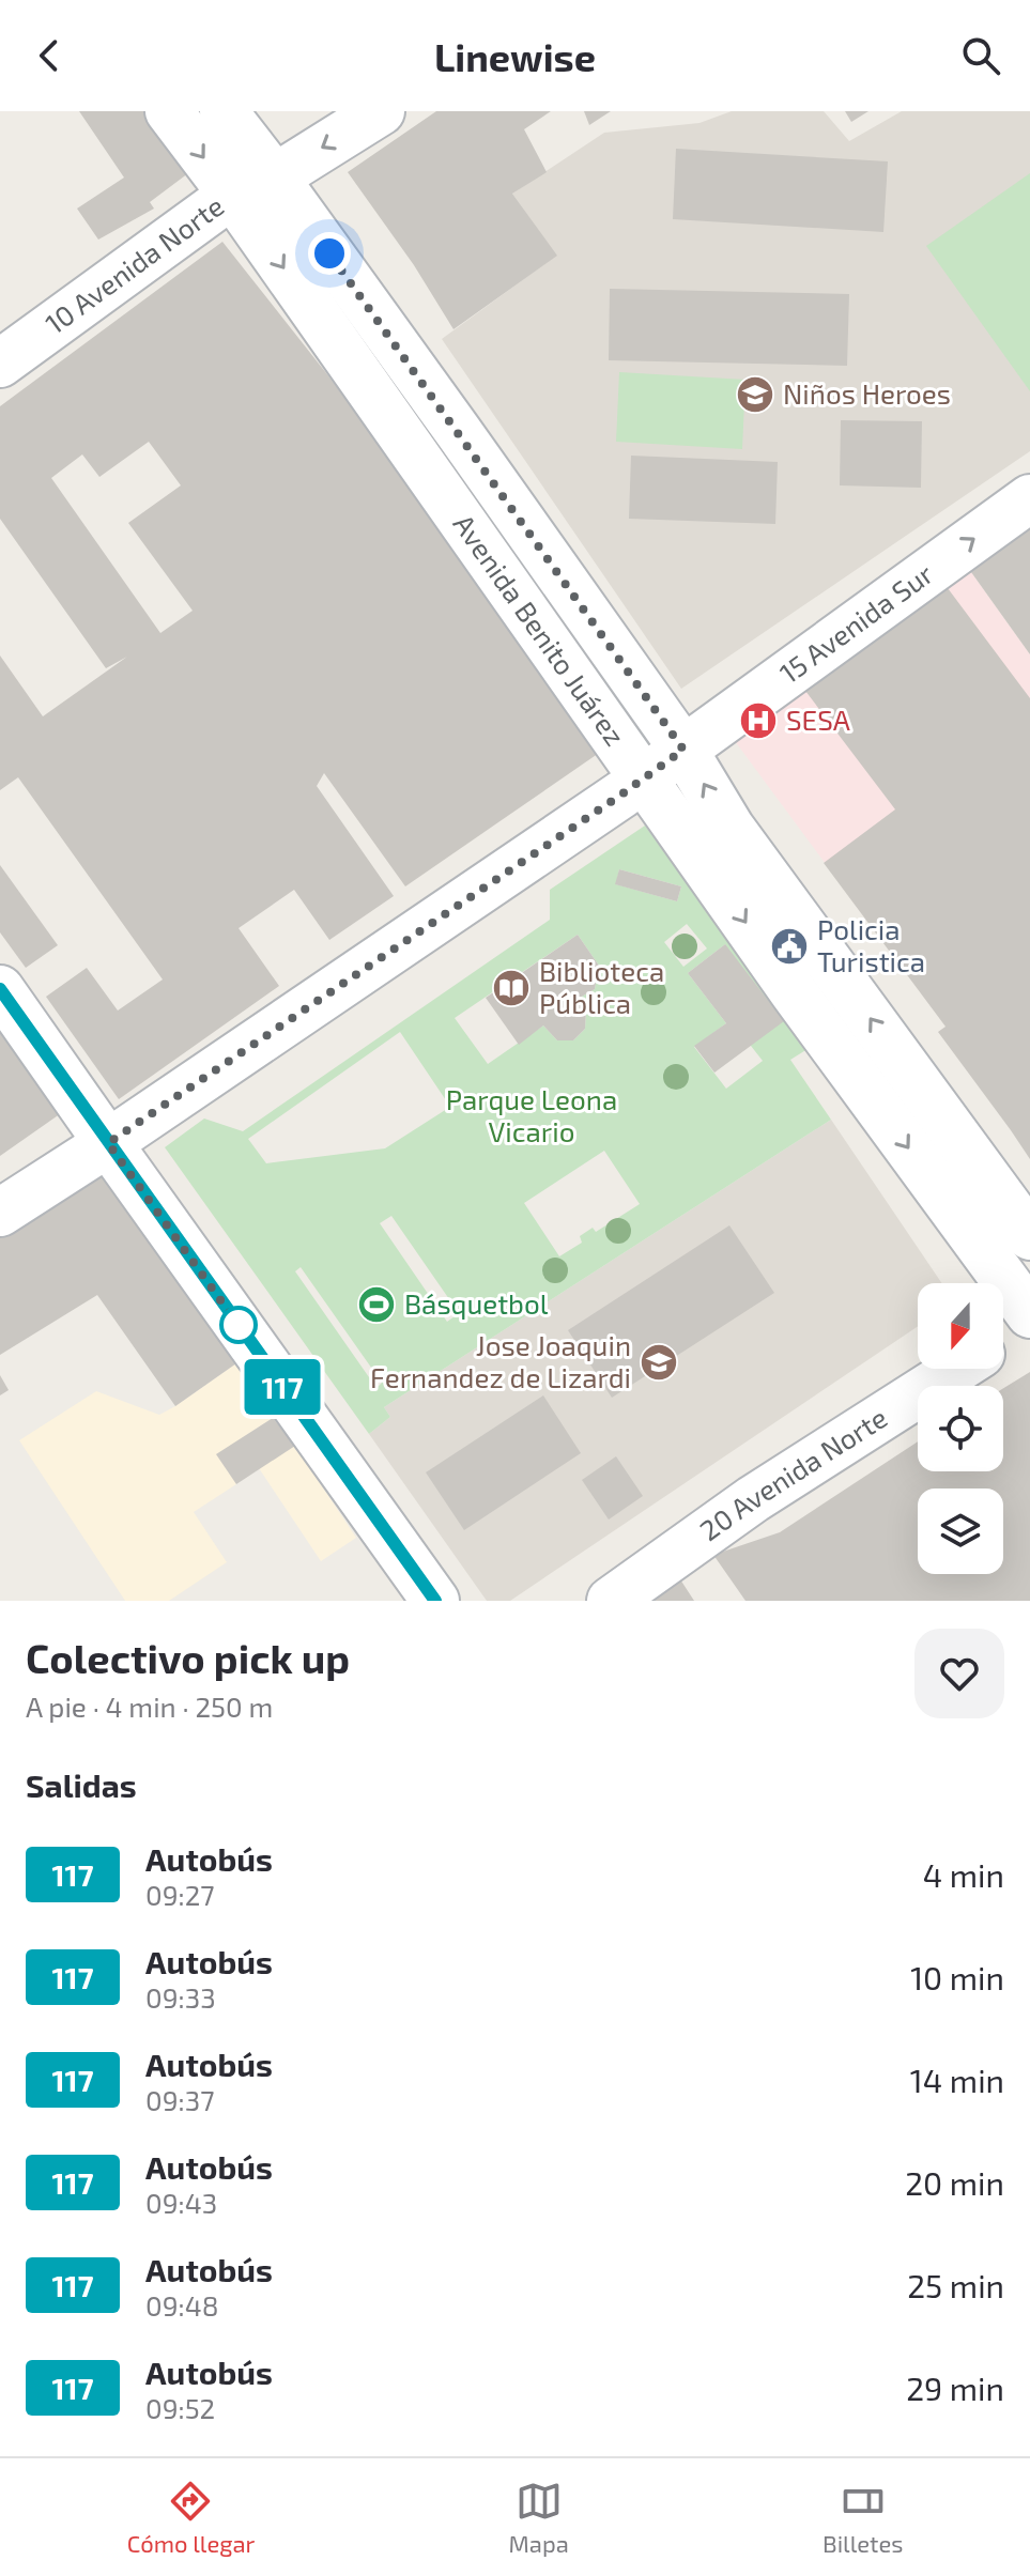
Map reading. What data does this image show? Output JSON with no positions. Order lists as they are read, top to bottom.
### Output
{
  "streets": {
    "street": [
      "10 Avenida Norte",
      "15 Avenida Sur",
      "Avenida Benito Juárez",
      "20 Avenida Norte"
    ]
  },
  "crossings": [
    ["10 Avenida Norte", "Avenida Benito Juárez"],
    ["15 Avenida Sur", "Avenida Benito Juárez"]
  ],
  "parks": ["Parque Leona Vicario"],
  "places": {
    "school or university": ["Niños Heroes", "Jose Joaquin Fernandez de Lizardi"],
    "hospital": ["SESA"],
    "public building": ["Policia Turistica"],
    "library": ["Biblioteca Pública"],
    "sports": ["Básquetbol"]
  },
  "lines": ["bus line 117"],
  "north": "bottom",
  "page": {
    "header": "Linewise",
    "on_map": "117",
    "heading": [
      ["Colectivo pick up", "A pie · 4 min · 250 m"],
      "Salidas"
    ],
    "list": [
      {
        "mark": "117",
        "name": "Autobús",
        "note": "09:27",
        "value": "4 min"
      },
      {
        "mark": "117",
        "name": "Autobús",
        "note": "09:33",
        "value": "10 min"
      },
      {
        "mark": "117",
        "name": "Autobús",
        "note": "09:37",
        "value": "14 min"
      },
      {
        "mark": "117",
        "name": "Autobús",
        "note": "09:43",
        "value": "20 min"
      },
      {
        "mark": "117",
        "name": "Autobús",
        "note": "09:48",
        "value": "25 min"
      },
      {
        "mark": "117",
        "name": "Autobús",
        "note": "09:52",
        "value": "29 min"
      }
    ],
    "tabs": ["Cómo llegar", "Mapa", "Billetes"]
  }
}
